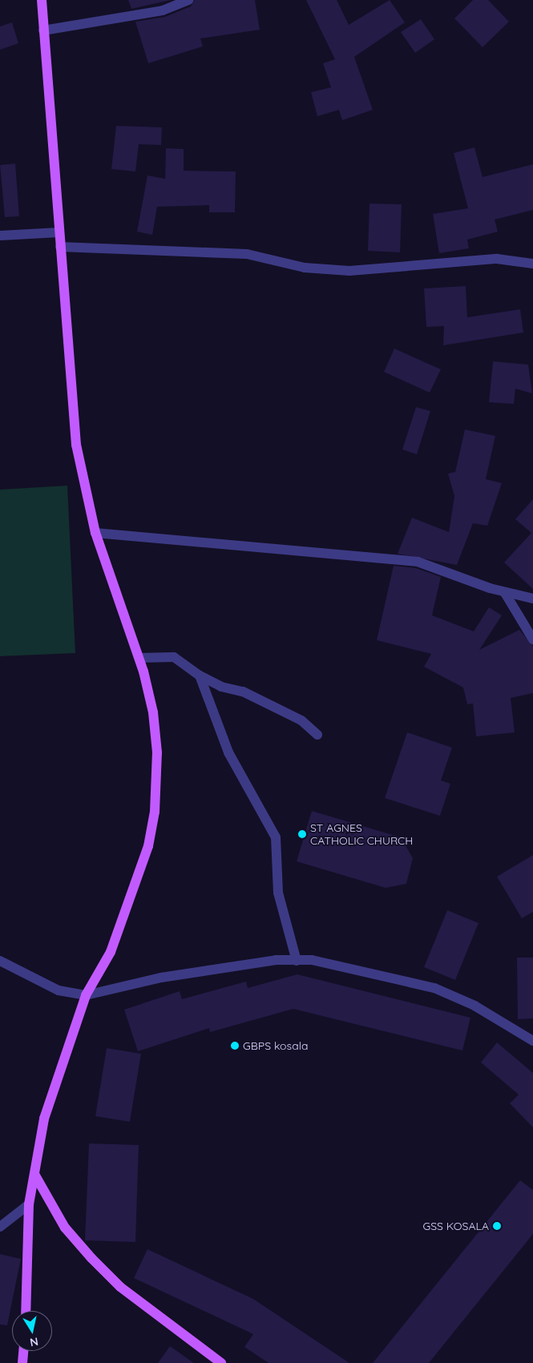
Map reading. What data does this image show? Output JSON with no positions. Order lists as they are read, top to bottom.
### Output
{
  "places": ["ST AGNES CATHOLIC CHURCH", "GBPS kosala", "GSS KOSALA"],
  "north": "bottom"
}
